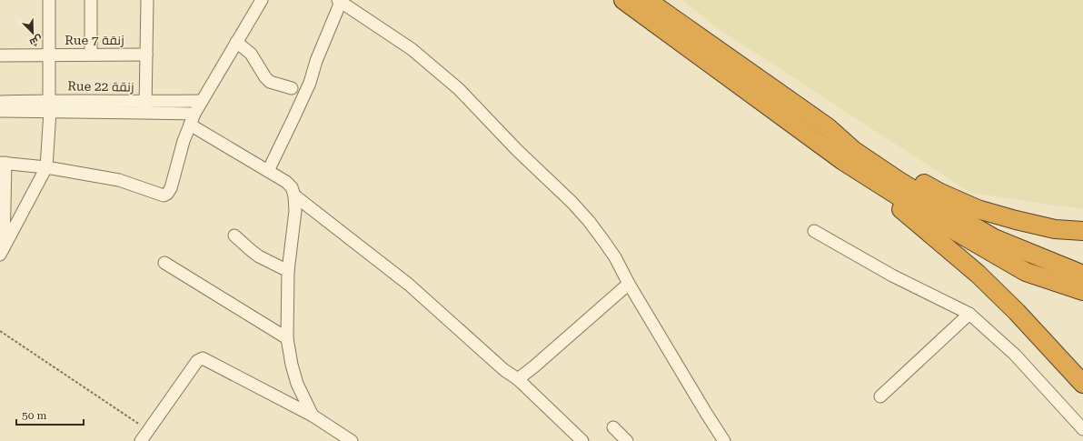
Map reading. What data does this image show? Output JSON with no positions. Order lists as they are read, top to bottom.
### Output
{
  "streets": {
    "street": ["Rue 7 زنقة", "Rue 22 زنقة"]
  },
  "scale_bar": "50 m",
  "north": "bottom right"
}
